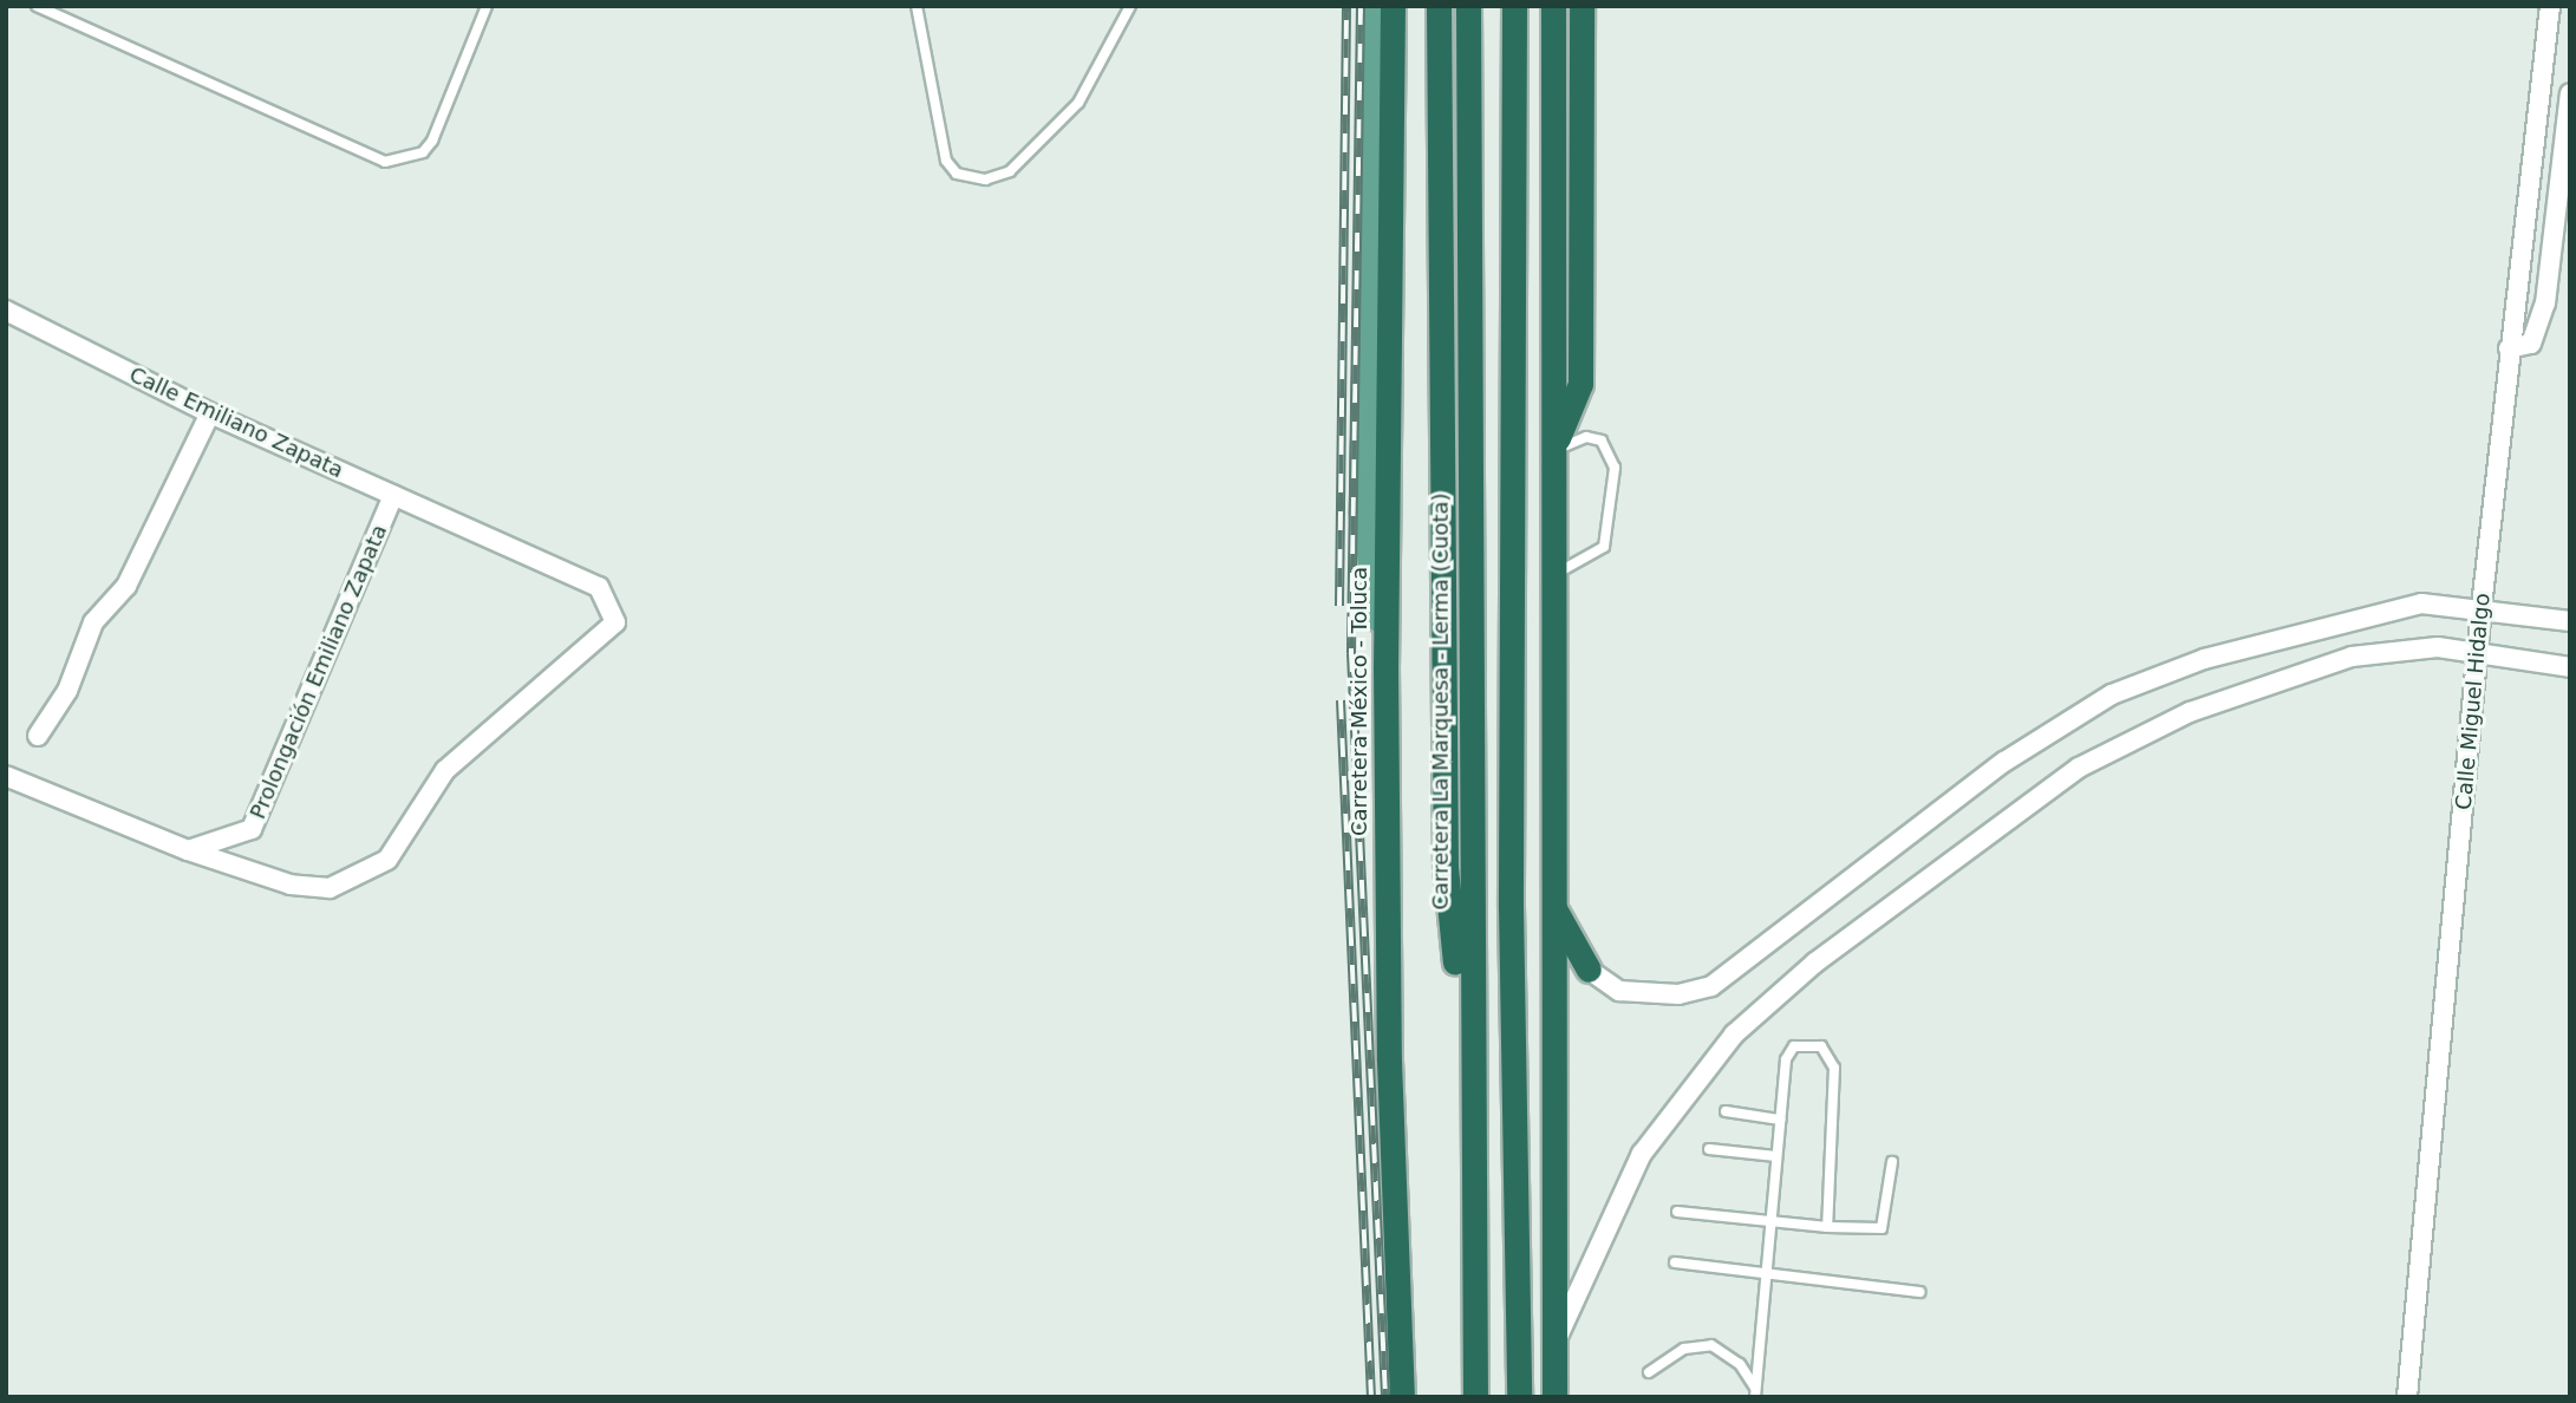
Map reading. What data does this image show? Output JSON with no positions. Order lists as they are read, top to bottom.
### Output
{
  "streets": {
    "highway": ["Carretera México - Toluca", "Carretera La Marquesa - Lerma (Cuota)"],
    "street": ["Calle Emiliano Zapata", "Prolongación Emiliano Zapata", "Calle Miguel Hidalgo"]
  },
  "crossings": [
    ["Calle Emiliano Zapata", "Prolongación Emiliano Zapata"]
  ]
}
